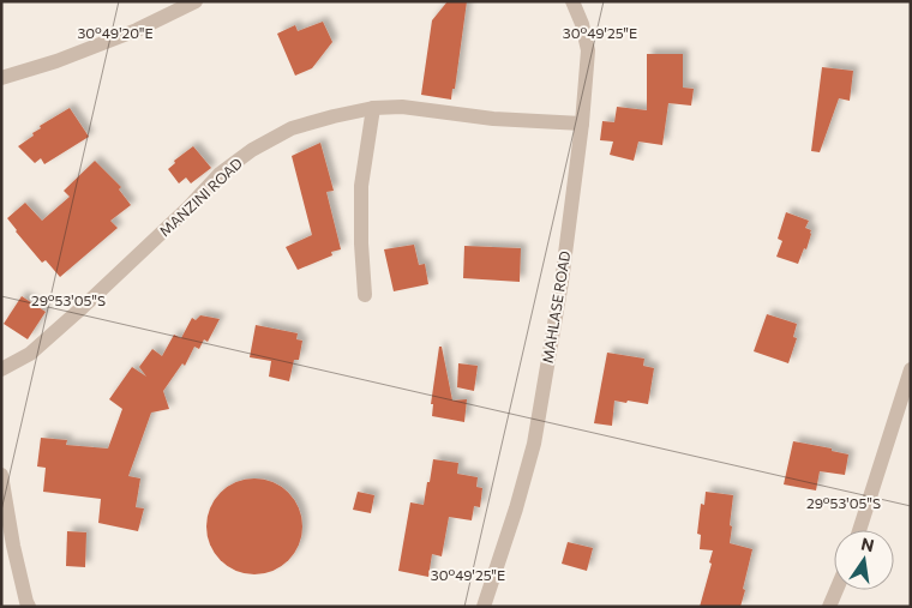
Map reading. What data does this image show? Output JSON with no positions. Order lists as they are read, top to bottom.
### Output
{
  "streets": {
    "street": ["MANZINI ROAD", "MAHLASE ROAD"]
  },
  "crossings": [
    ["MANZINI ROAD", "MAHLASE ROAD"]
  ],
  "north": "top",
  "coordinates": ["30°49'20\"E", "30°49'25\"E", "29°53'05\"S"]
}
